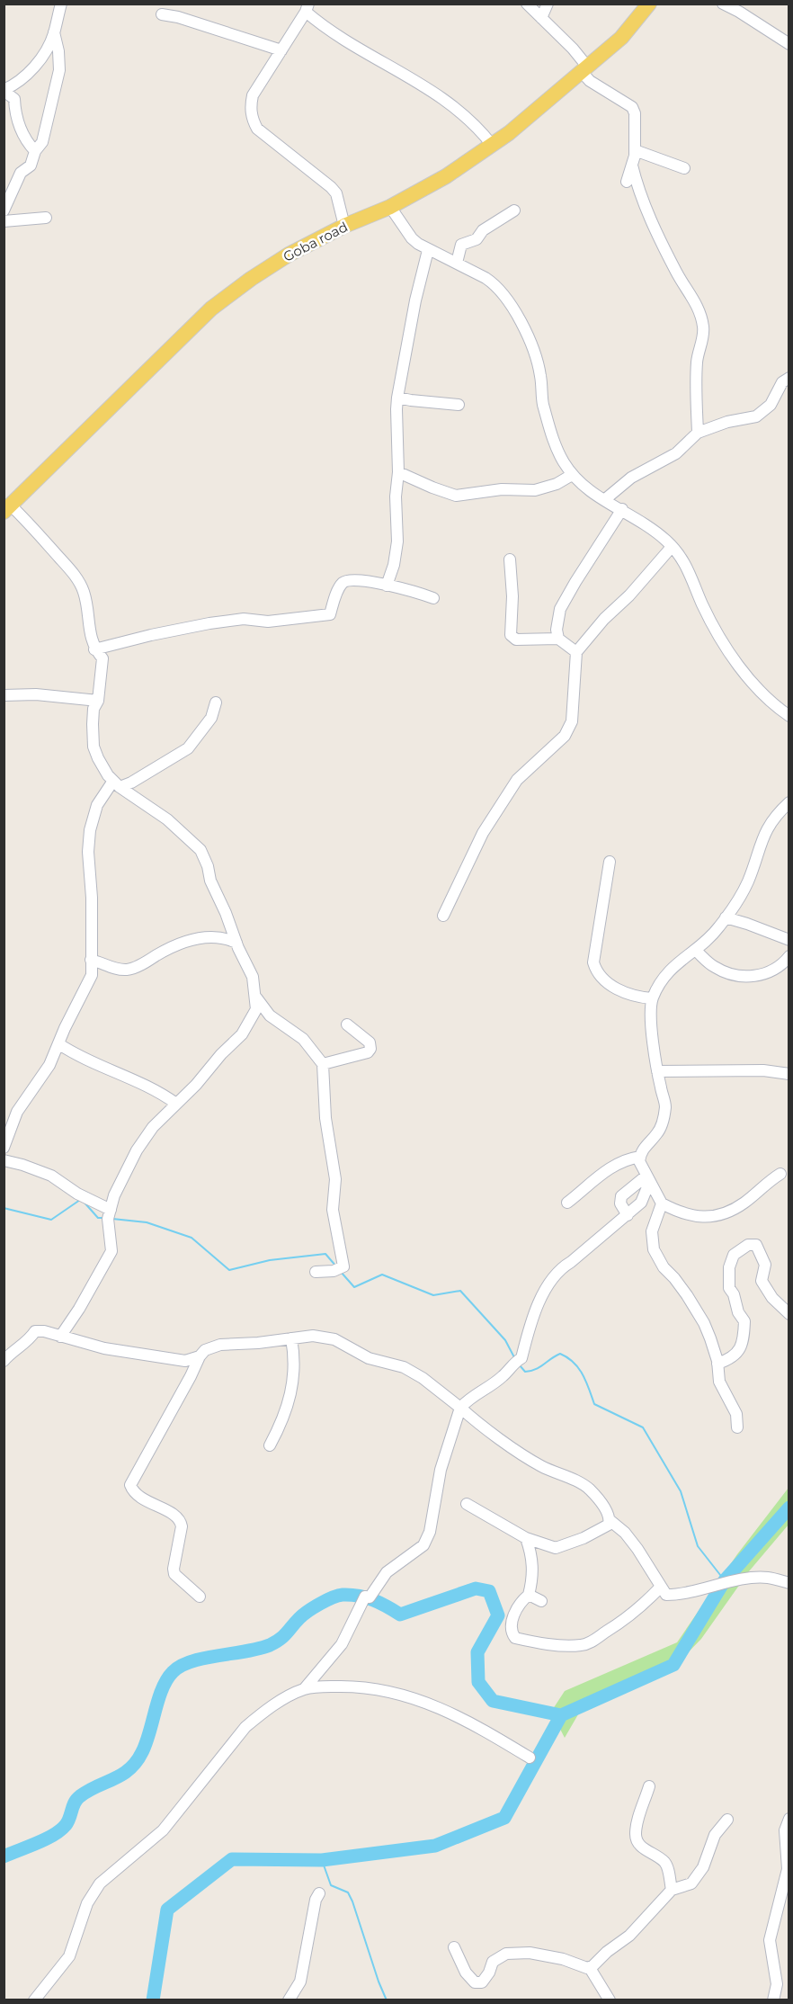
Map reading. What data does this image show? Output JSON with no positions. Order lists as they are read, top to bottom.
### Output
{
  "streets": {
    "main road": ["Goba road"]
  }
}
